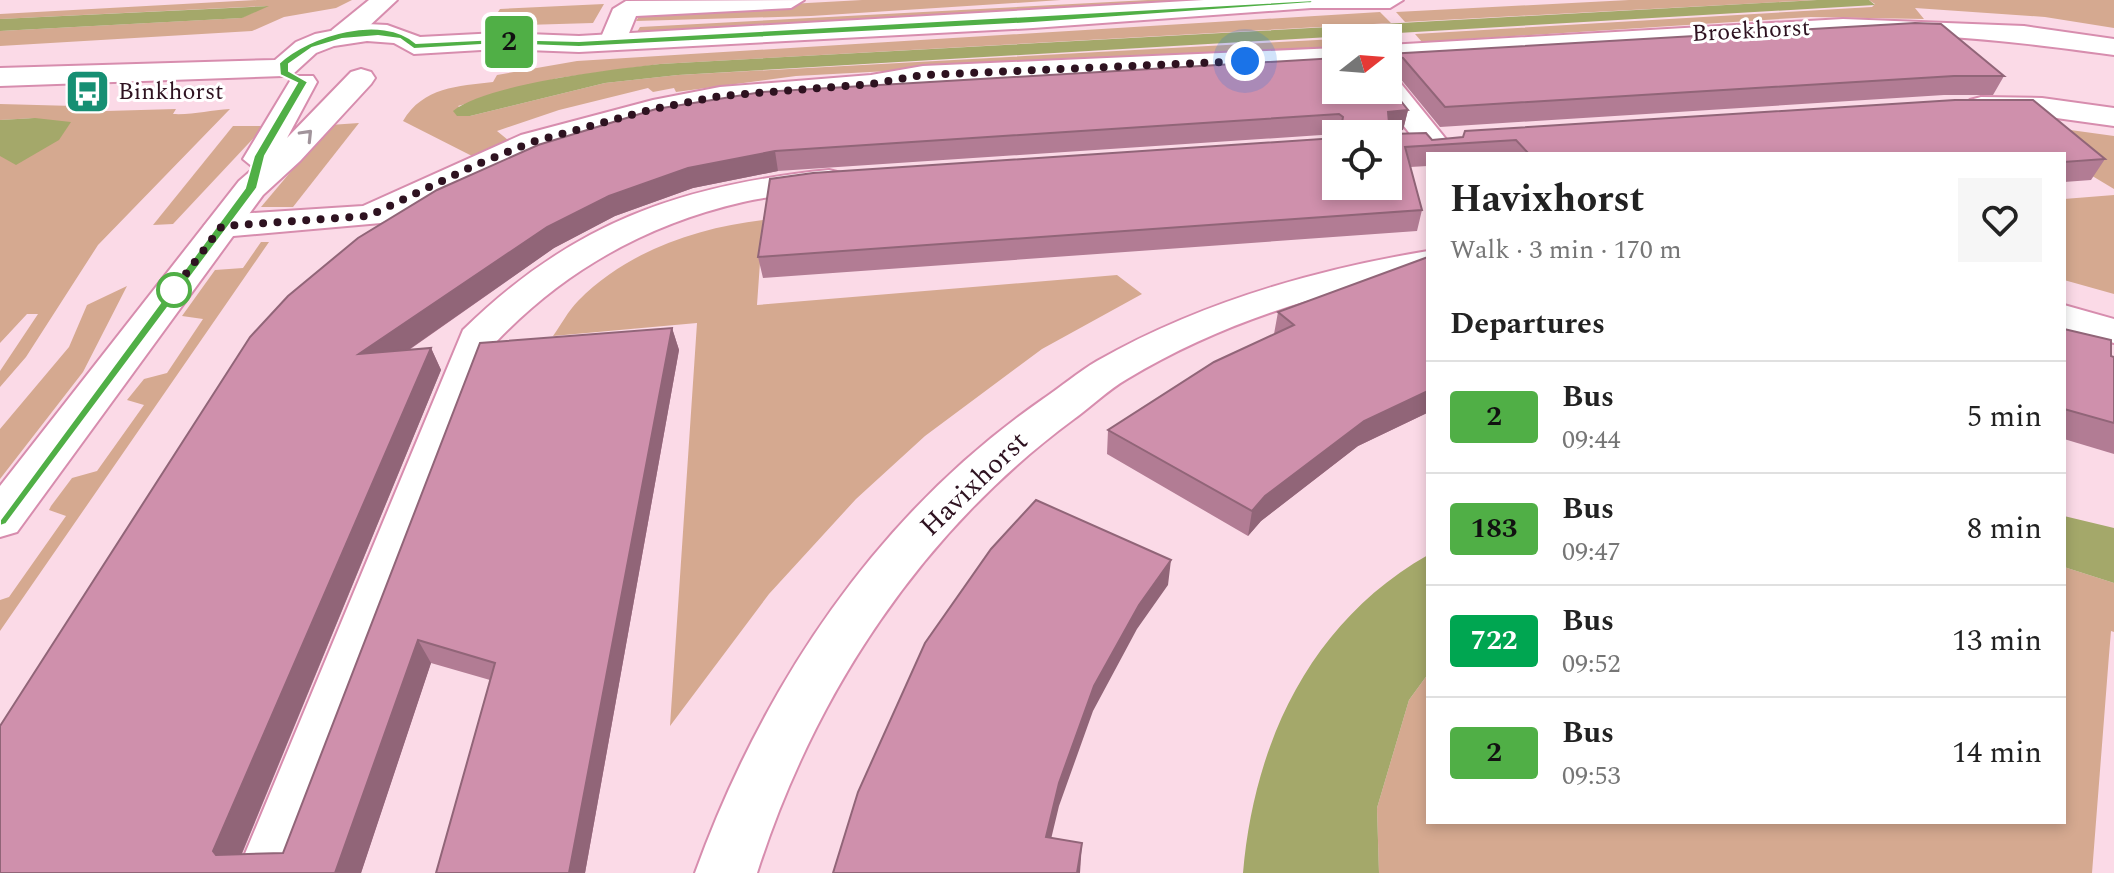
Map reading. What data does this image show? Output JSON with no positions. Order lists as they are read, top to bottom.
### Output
{
  "streets": {
    "street": ["Broekhorst", "Havixhorst"]
  },
  "places": {
    "bus stop": ["Binkhorst"]
  },
  "lines": ["bus line 2"],
  "north": "right",
  "page": {
    "on_map": "2",
    "heading": [
      ["Havixhorst", "Walk · 3 min · 170 m"],
      "Departures"
    ],
    "list": [
      {
        "mark": "2",
        "name": "Bus",
        "note": "09:44",
        "value": "5 min"
      },
      {
        "mark": "183",
        "name": "Bus",
        "note": "09:47",
        "value": "8 min"
      },
      {
        "mark": "722",
        "name": "Bus",
        "note": "09:52",
        "value": "13 min"
      },
      {
        "mark": "2",
        "name": "Bus",
        "note": "09:53",
        "value": "14 min"
      }
    ]
  }
}
